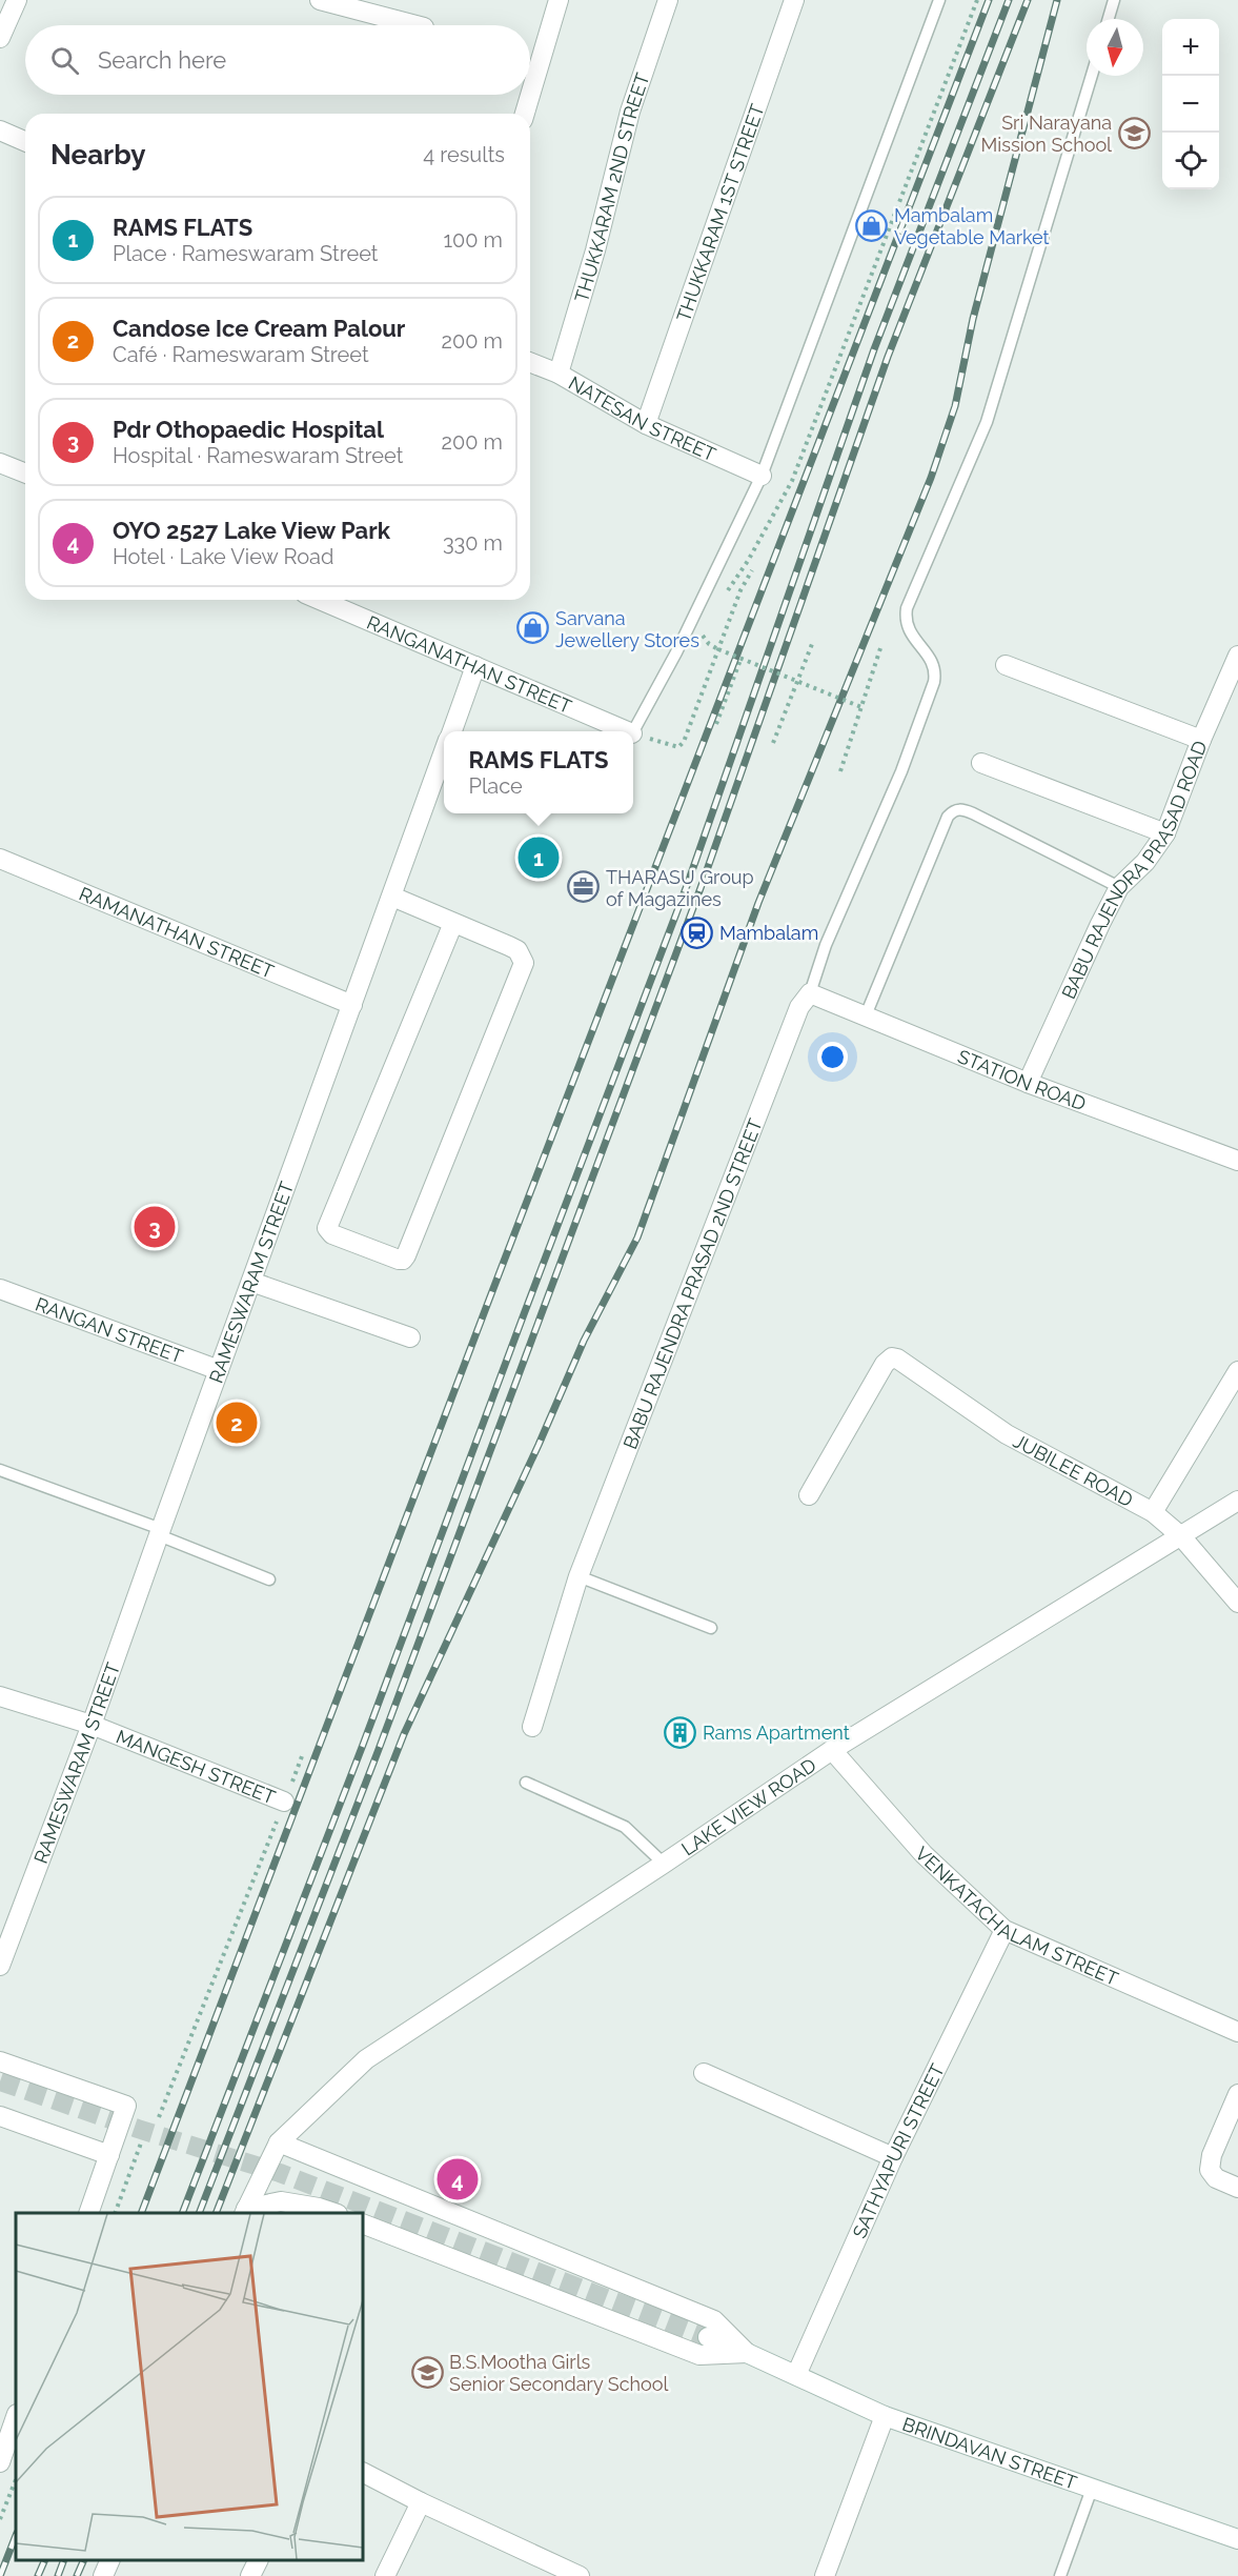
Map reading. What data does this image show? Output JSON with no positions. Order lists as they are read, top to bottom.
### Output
{
  "streets": {
    "street": [
      "THUKKARAM 2ND STREET",
      "THUKKARAM 1ST STREET",
      "NATESAN STREET",
      "RANGANATHAN STREET",
      "BABU RAJENDRA PRASAD ROAD",
      "RAMANATHAN STREET",
      "STATION ROAD",
      "RAMESWARAM STREET",
      "BABU RAJENDRA PRASAD 2ND STREET",
      "RANGAN STREET",
      "JUBILEE ROAD",
      "MANGESH STREET",
      "LAKE VIEW ROAD",
      "VENKATACHALAM STREET",
      "SATHYAPURI STREET",
      "BRINDAVAN STREET"
    ]
  },
  "crossings": [
    ["THUKKARAM 2ND STREET", "NATESAN STREET"],
    ["THUKKARAM 1ST STREET", "NATESAN STREET"],
    ["RANGANATHAN STREET", "RAMESWARAM STREET"],
    ["BABU RAJENDRA PRASAD ROAD", "STATION ROAD"],
    ["RAMANATHAN STREET", "RAMESWARAM STREET"],
    ["STATION ROAD", "BABU RAJENDRA PRASAD 2ND STREET"],
    ["RAMESWARAM STREET", "RANGAN STREET"],
    ["RAMESWARAM STREET", "MANGESH STREET"],
    ["JUBILEE ROAD", "LAKE VIEW ROAD"],
    ["LAKE VIEW ROAD", "VENKATACHALAM STREET"],
    ["VENKATACHALAM STREET", "SATHYAPURI STREET"],
    ["SATHYAPURI STREET", "BRINDAVAN STREET"]
  ],
  "places": {
    "school or university": ["Sri Narayana Mission School", "B.S.Mootha Girls Senior Secondary School"],
    "shop": ["Mambalam Vegetable Market", "Sarvana Jewellery Stores"],
    "office": ["THARASU Group of Magazines"],
    "station": ["Mambalam"],
    "building": ["Rams Apartment"]
  },
  "north": "bottom",
  "page": {
    "map_buttons": ["+", "−"],
    "search": "Search here",
    "heading": ["Nearby", "4 results"],
    "list": [
      {
        "mark": "1",
        "name": "RAMS FLATS",
        "note": "Place · Rameswaram Street",
        "value": "100 m"
      },
      {
        "mark": "2",
        "name": "Candose Ice Cream Palour",
        "note": "Café · Rameswaram Street",
        "value": "200 m"
      },
      {
        "mark": "3",
        "name": "Pdr Othopaedic Hospital",
        "note": "Hospital · Rameswaram Street",
        "value": "200 m"
      },
      {
        "mark": "4",
        "name": "OYO 2527 Lake View Park",
        "note": "Hotel · Lake View Road",
        "value": "330 m"
      }
    ],
    "popup": ["RAMS FLATS", "Place"],
    "pins": [
      "1",
      "3",
      "2",
      "4"
    ]
  }
}
